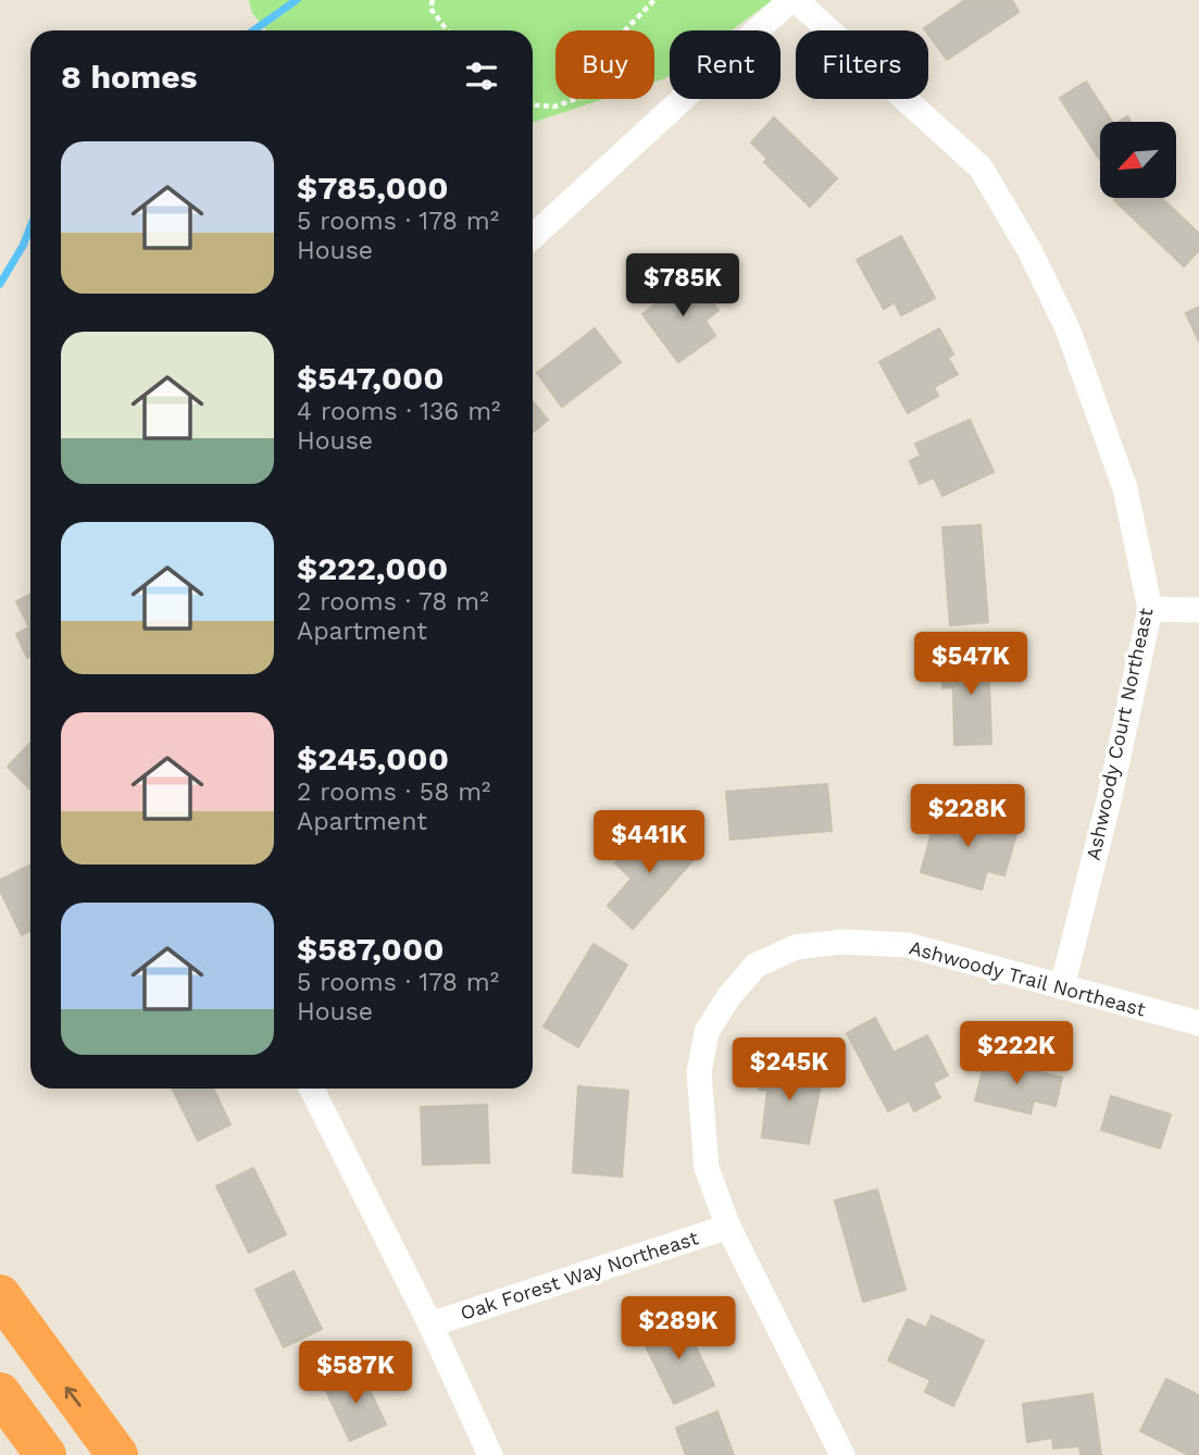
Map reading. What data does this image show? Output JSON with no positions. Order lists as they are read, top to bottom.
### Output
{
  "streets": {
    "street": ["Ashwoody Court Northeast", "Ashwoody Trail Northeast", "Oak Forest Way Northeast"]
  },
  "crossings": [
    ["Ashwoody Court Northeast", "Ashwoody Trail Northeast"],
    ["Ashwoody Trail Northeast", "Oak Forest Way Northeast"]
  ],
  "north": "bottom left",
  "page": {
    "chip": ["Buy", "Rent", "Filters"],
    "heading": "8 homes",
    "list": [
      {
        "name": "$785,000",
        "note": "5 rooms · 178 m² · House"
      },
      {
        "name": "$547,000",
        "note": "4 rooms · 136 m² · House"
      },
      {
        "name": "$222,000",
        "note": "2 rooms · 78 m² · Apartment"
      },
      {
        "name": "$245,000",
        "note": "2 rooms · 58 m² · Apartment"
      },
      {
        "name": "$587,000",
        "note": "5 rooms · 178 m² · House"
      }
    ],
    "price": [
      "$785K",
      "$547K",
      "$228K",
      "$441K",
      "$222K",
      "$245K",
      "$289K",
      "$587K"
    ]
  }
}
